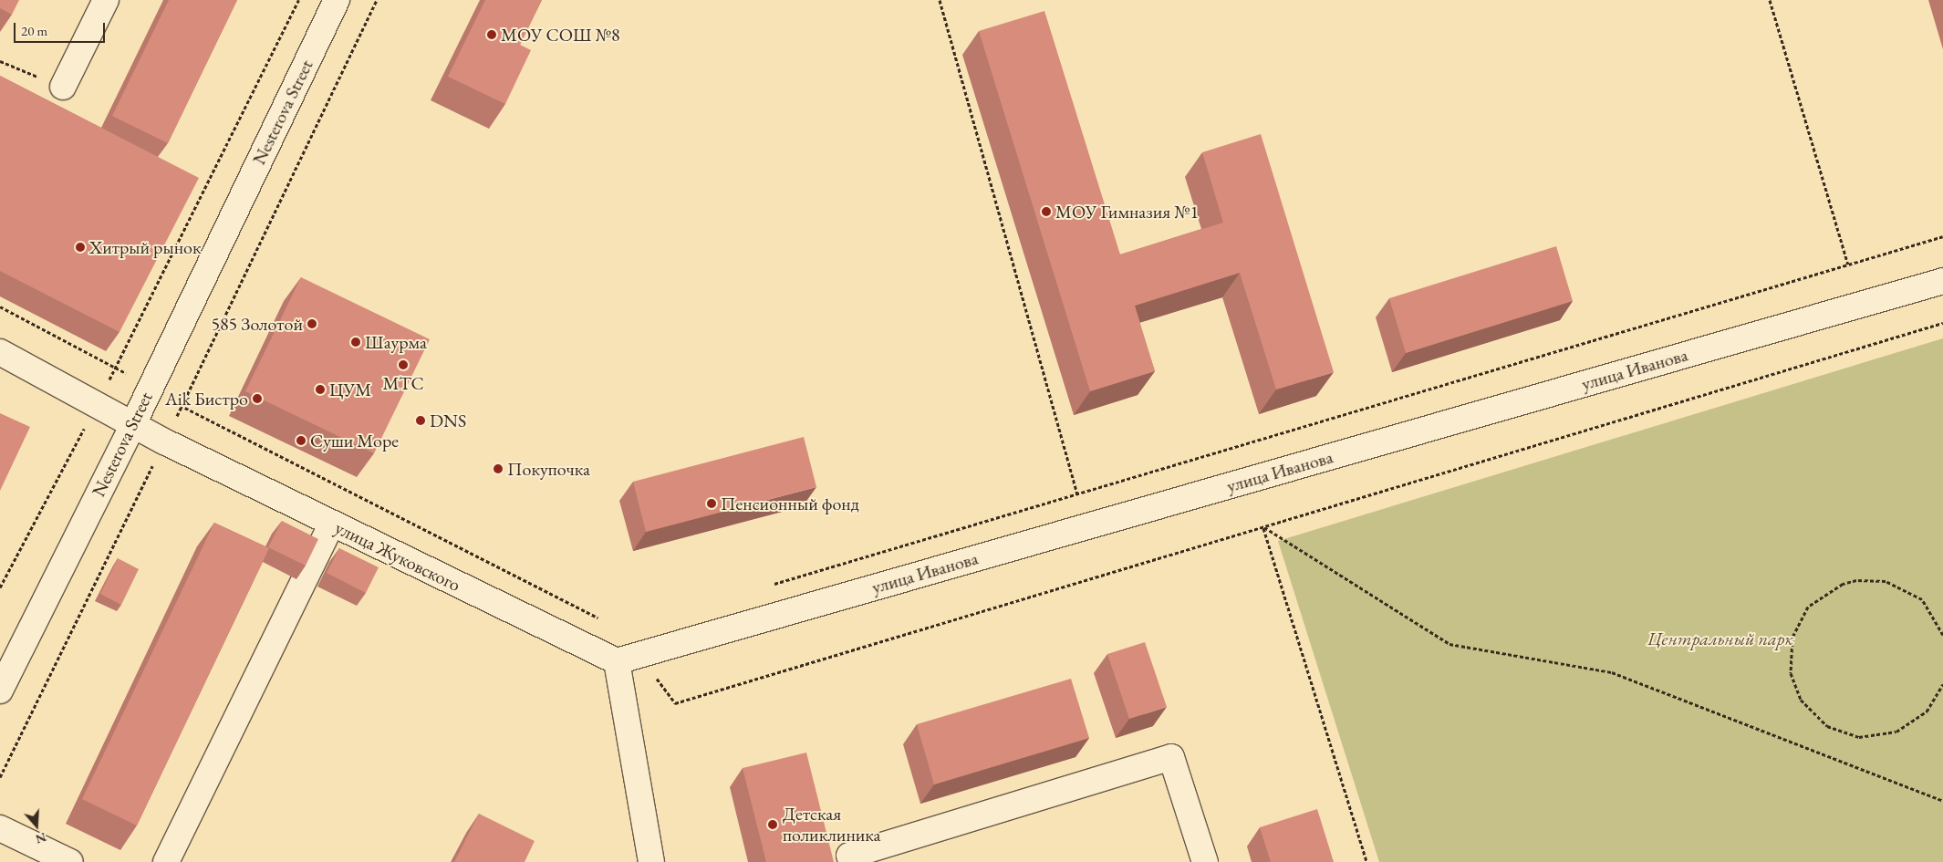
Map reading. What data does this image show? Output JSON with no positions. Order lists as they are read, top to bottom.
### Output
{
  "streets": {
    "street": ["Nesterova Street", "улица Иванова", "улица Жуковского"]
  },
  "crossings": [
    ["Nesterova Street", "улица Жуковского"],
    ["улица Иванова", "улица Жуковского"]
  ],
  "parks": ["Центральный парк"],
  "places": [
    "МОУ СОШ №8",
    "МОУ Гимназия №1",
    "Хитрый рынок",
    "585 Золотой",
    "Шаурма",
    "МТС",
    "ЦУМ",
    "Aik Бистро",
    "DNS",
    "Суши Море",
    "Покупочка",
    "Пенсионный фонд",
    "Детская поликлиника"
  ],
  "scale_bar": "20 m",
  "north": "bottom"
}
